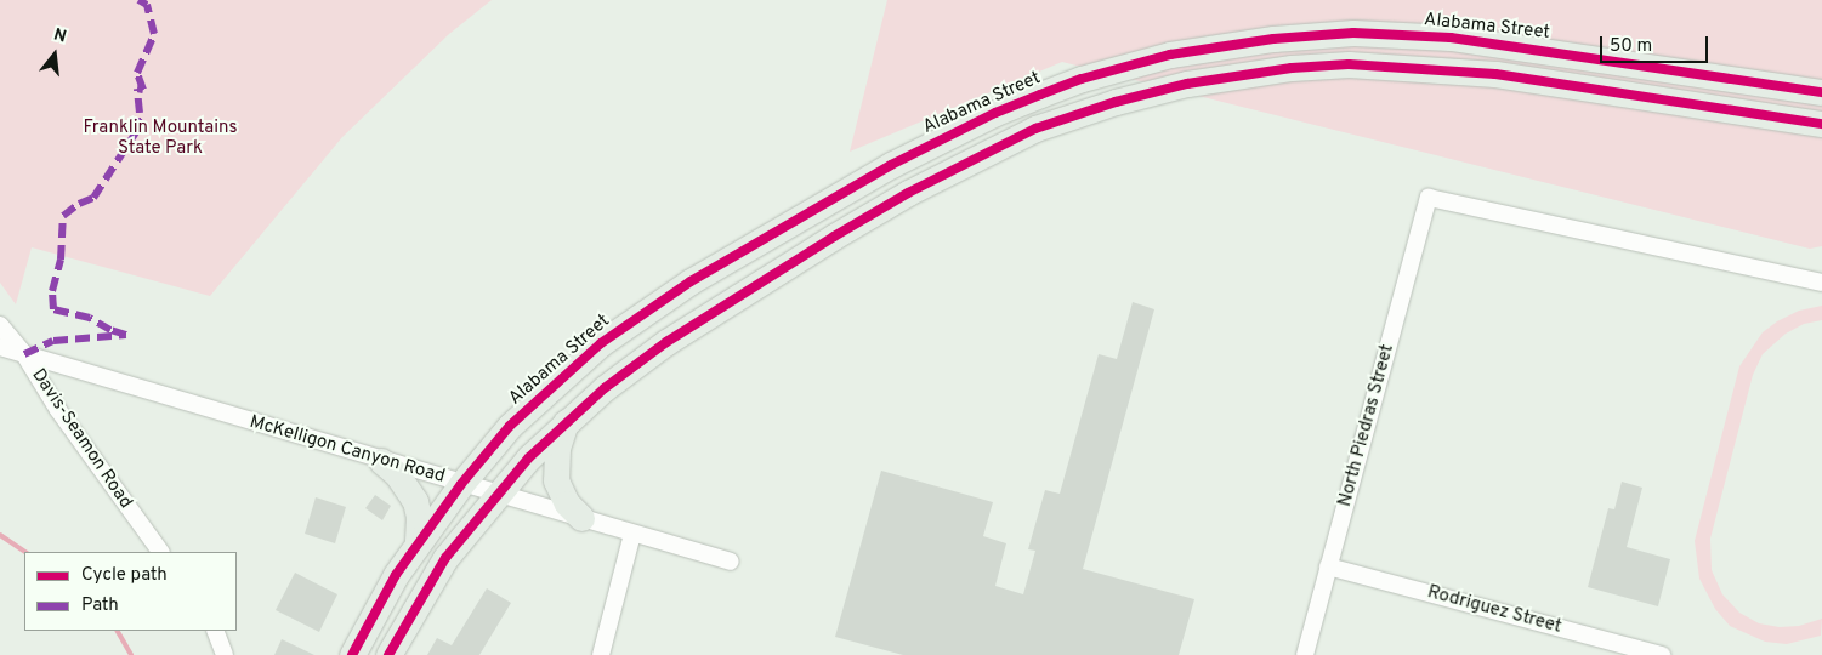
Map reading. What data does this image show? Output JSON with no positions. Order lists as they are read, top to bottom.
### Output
{
  "streets": {
    "main road": ["Alabama Street"],
    "street": [
      "North Piedras Street",
      "Davis-Seamon Road",
      "McKelligon Canyon Road",
      "Rodriguez Street"
    ]
  },
  "crossings": [
    ["Alabama Street", "McKelligon Canyon Road"],
    ["North Piedras Street", "Rodriguez Street"],
    ["Davis-Seamon Road", "McKelligon Canyon Road"]
  ],
  "parks": ["Franklin Mountains State Park"],
  "legend": ["Cycle path", "Path"],
  "scale_bar": "50 m",
  "north": "top"
}
